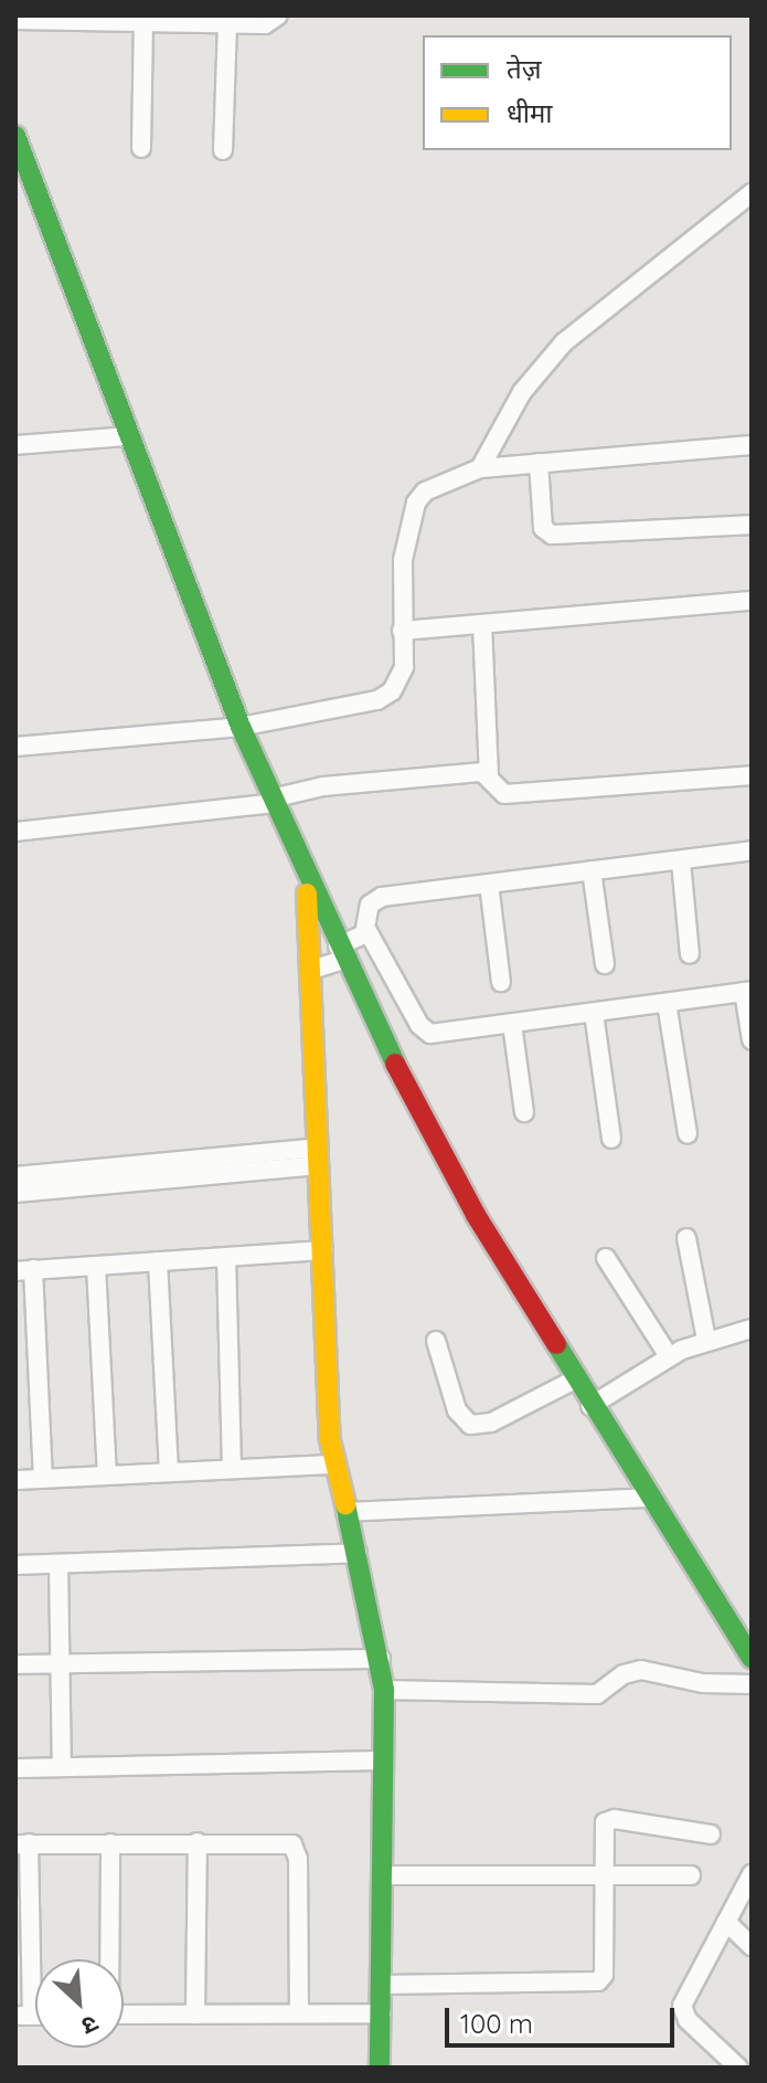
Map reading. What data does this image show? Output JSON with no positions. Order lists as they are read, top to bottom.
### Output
{
  "legend": ["तेज़", "धीमा"],
  "scale_bar": "100 m",
  "north": "bottom right"
}
